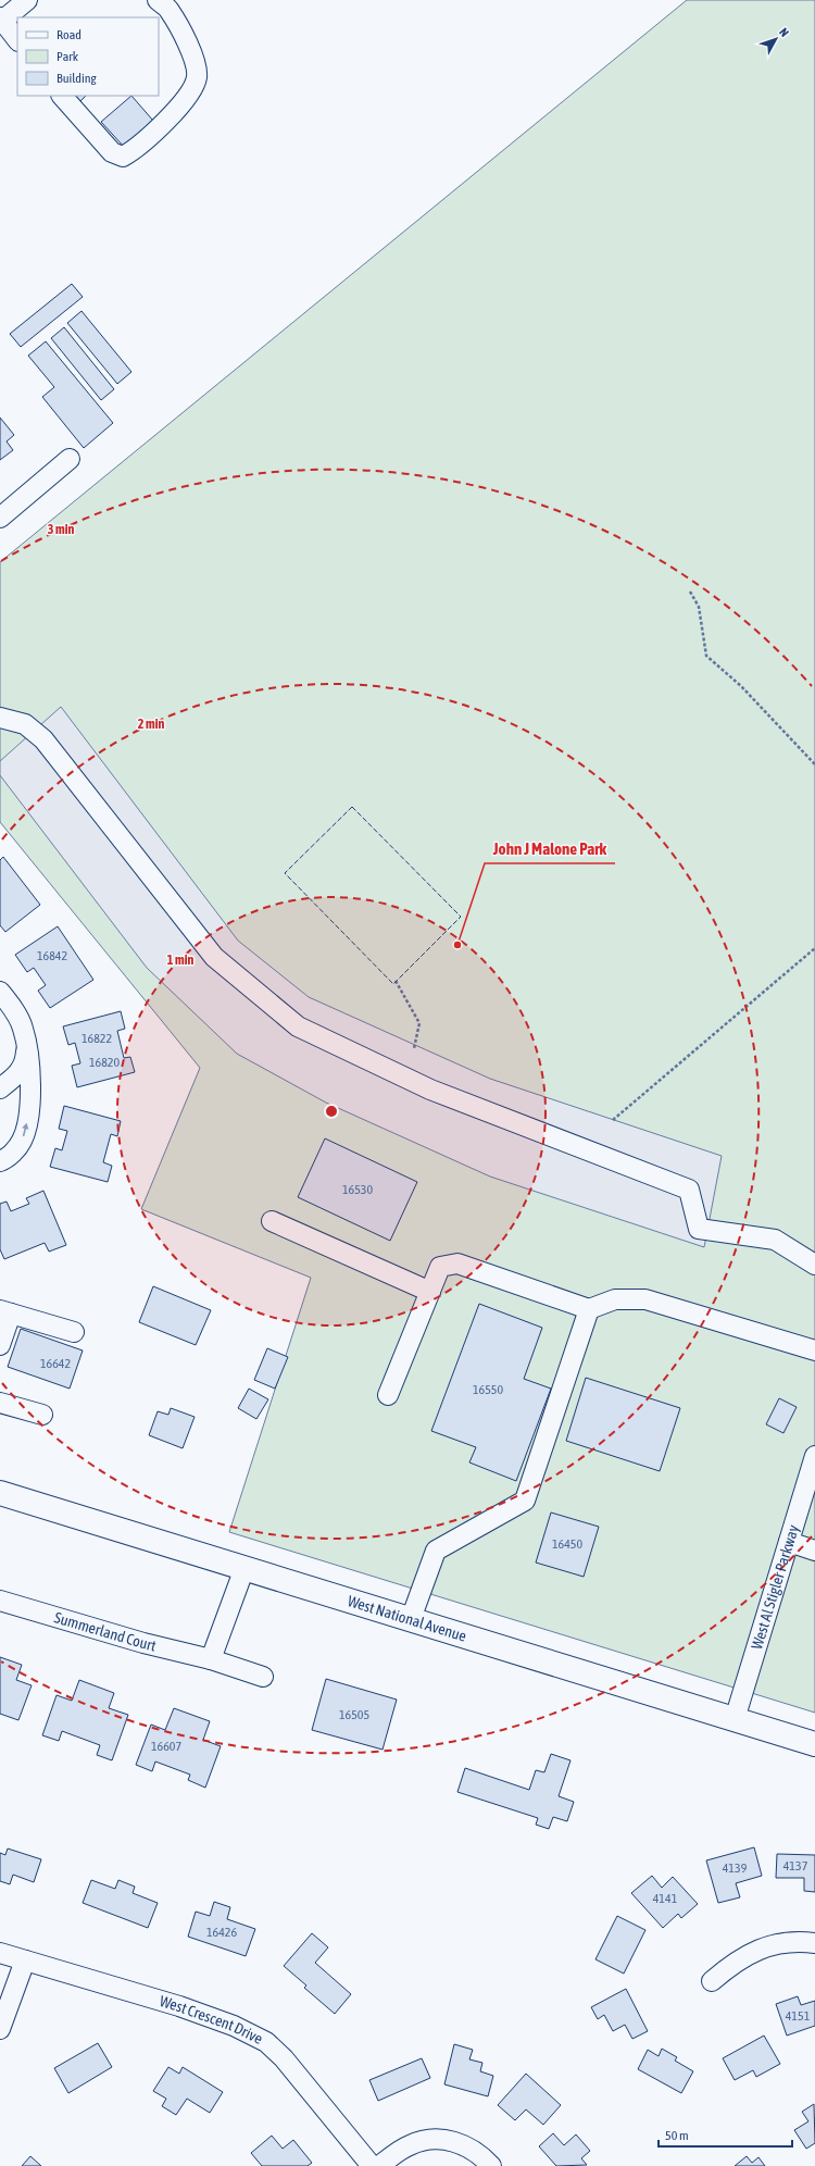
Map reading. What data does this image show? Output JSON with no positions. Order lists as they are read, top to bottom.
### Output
{
  "streets": {
    "main road": ["West National Avenue"],
    "street": ["West Al Stigler Parkway", "Summerland Court", "West Crescent Drive"]
  },
  "crossings": [
    ["West Al Stigler Parkway", "West National Avenue"]
  ],
  "places": ["John J Malone Park"],
  "house_numbers": [
    "16842",
    "16822",
    "16820",
    "16530",
    "16642",
    "16550",
    "16450",
    "16505",
    "16607",
    "4137",
    "4139",
    "4141",
    "16426",
    "4151"
  ],
  "legend": ["Road", "Park", "Building"],
  "scale_bar": "50 m",
  "north": "top right",
  "rings": ["3 min", "2 min", "1 min"]
}
